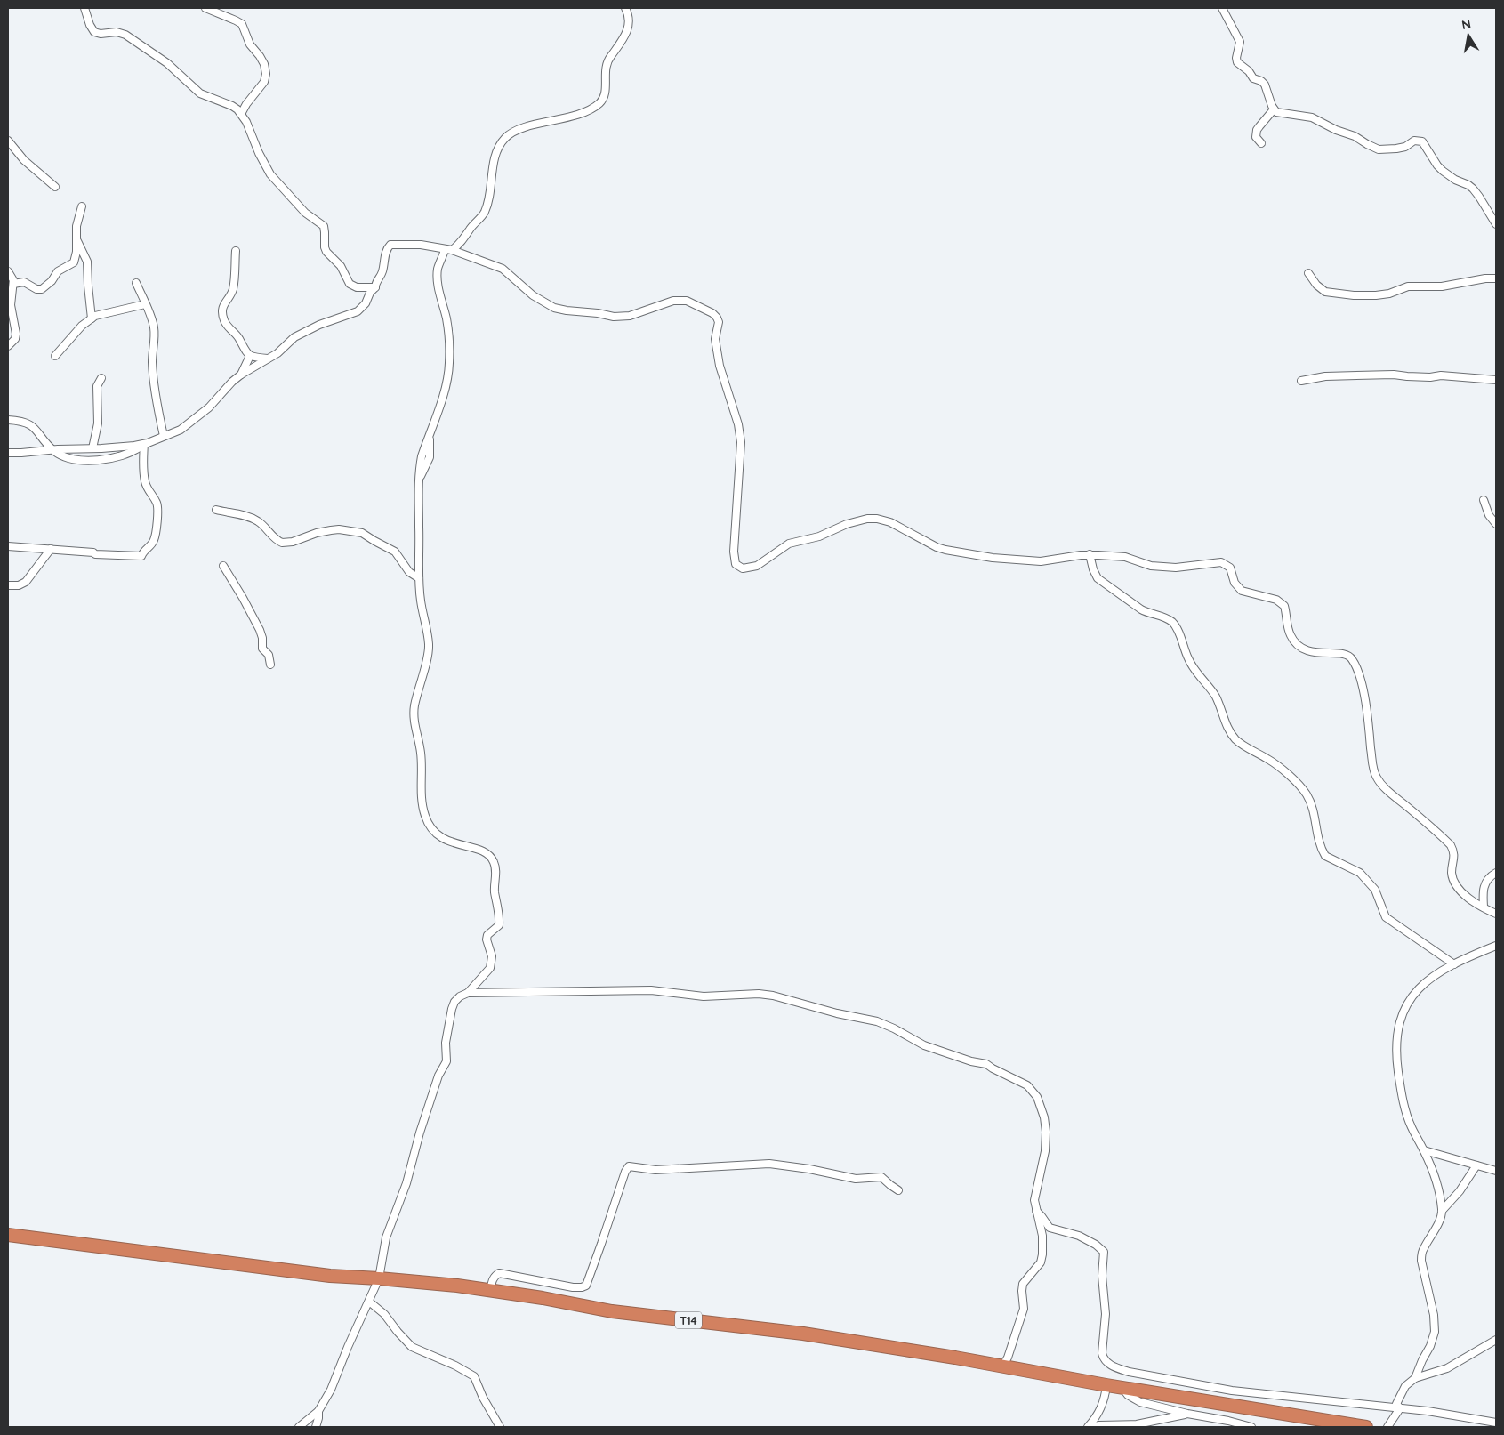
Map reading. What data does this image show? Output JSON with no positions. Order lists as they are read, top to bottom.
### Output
{
  "streets": {
    "highway": ["T14"]
  },
  "north": "top"
}
